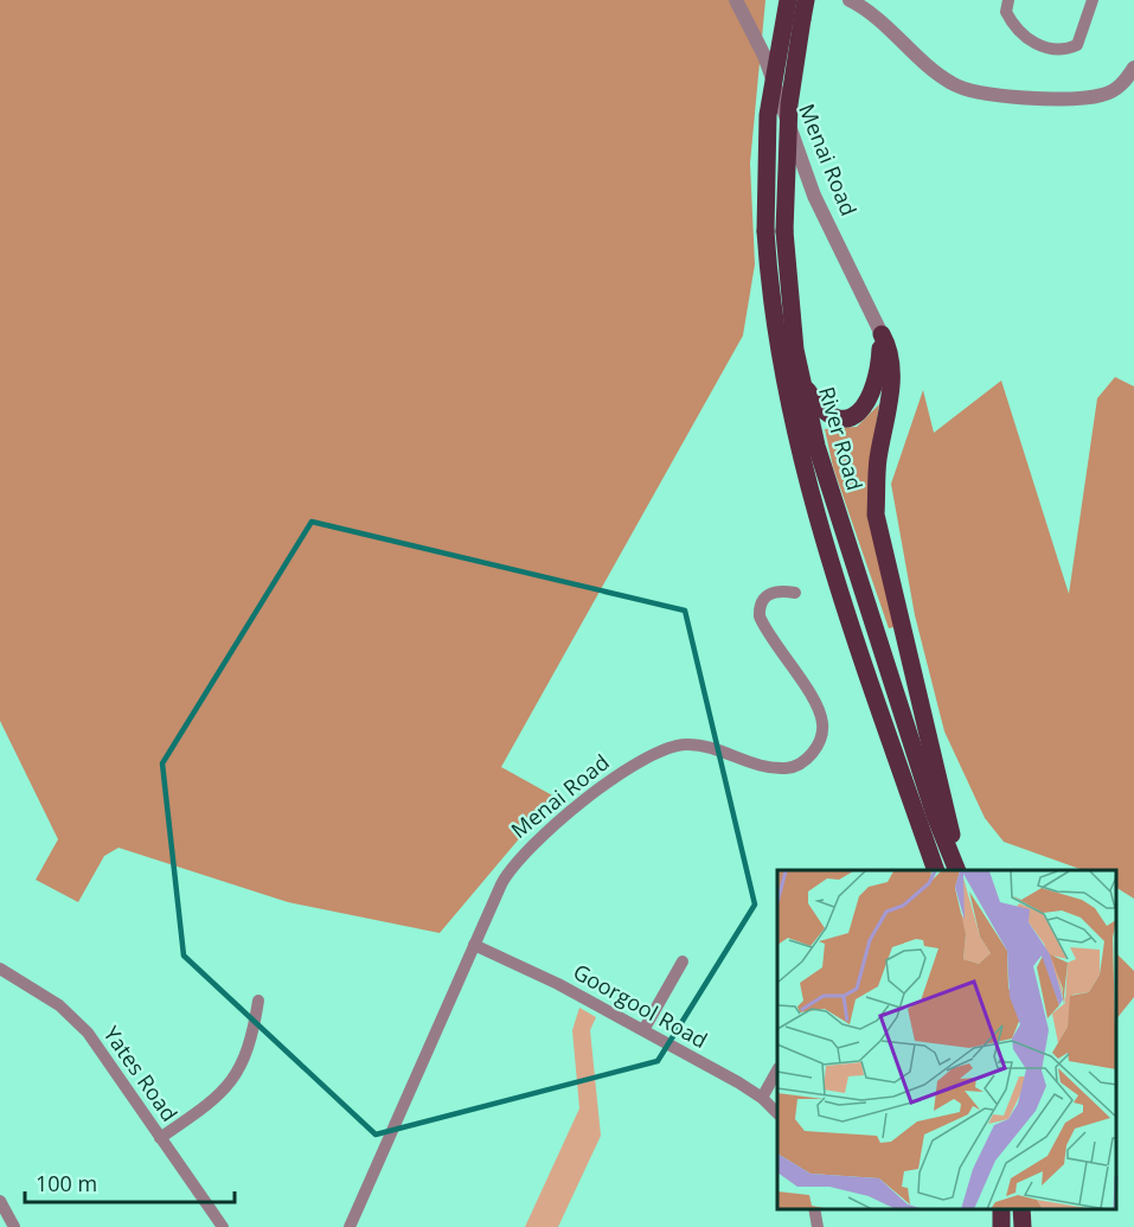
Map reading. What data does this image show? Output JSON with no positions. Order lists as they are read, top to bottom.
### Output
{
  "streets": {
    "main road": ["River Road"],
    "street": ["Menai Road", "Goorgool Road", "Yates Road"]
  },
  "crossings": [
    ["Menai Road", "Goorgool Road"]
  ],
  "scale_bar": "100 m"
}
